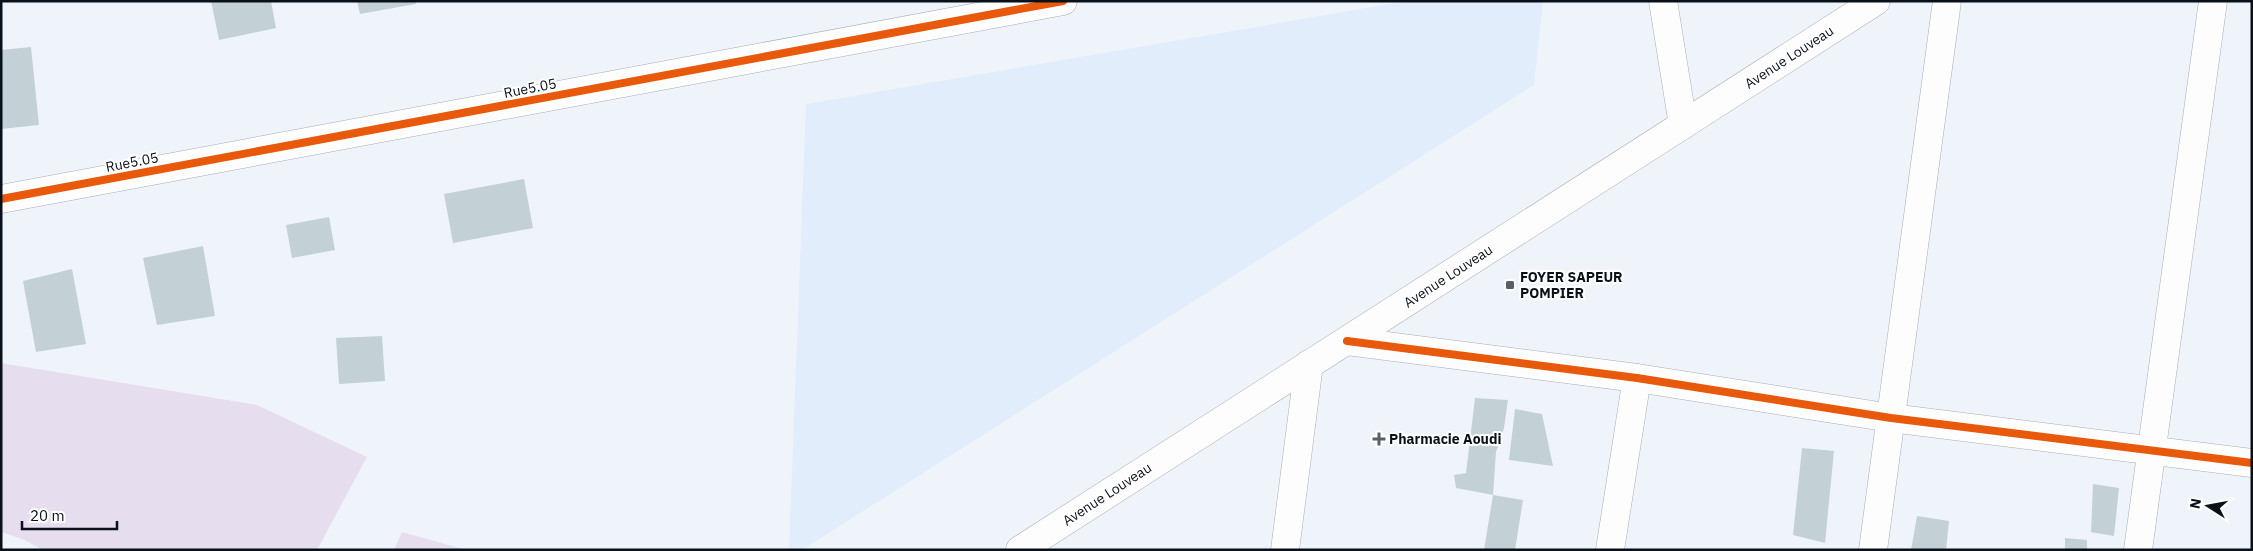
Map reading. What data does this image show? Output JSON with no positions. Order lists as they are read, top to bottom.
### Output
{
  "streets": {
    "street": ["Avenue Louveau", "Rue5.05"]
  },
  "places": {
    "transit": ["FOYER SAPEUR POMPIER"],
    "health": ["Pharmacie Aoudi"]
  },
  "scale_bar": "20 m",
  "north": "left"
}
